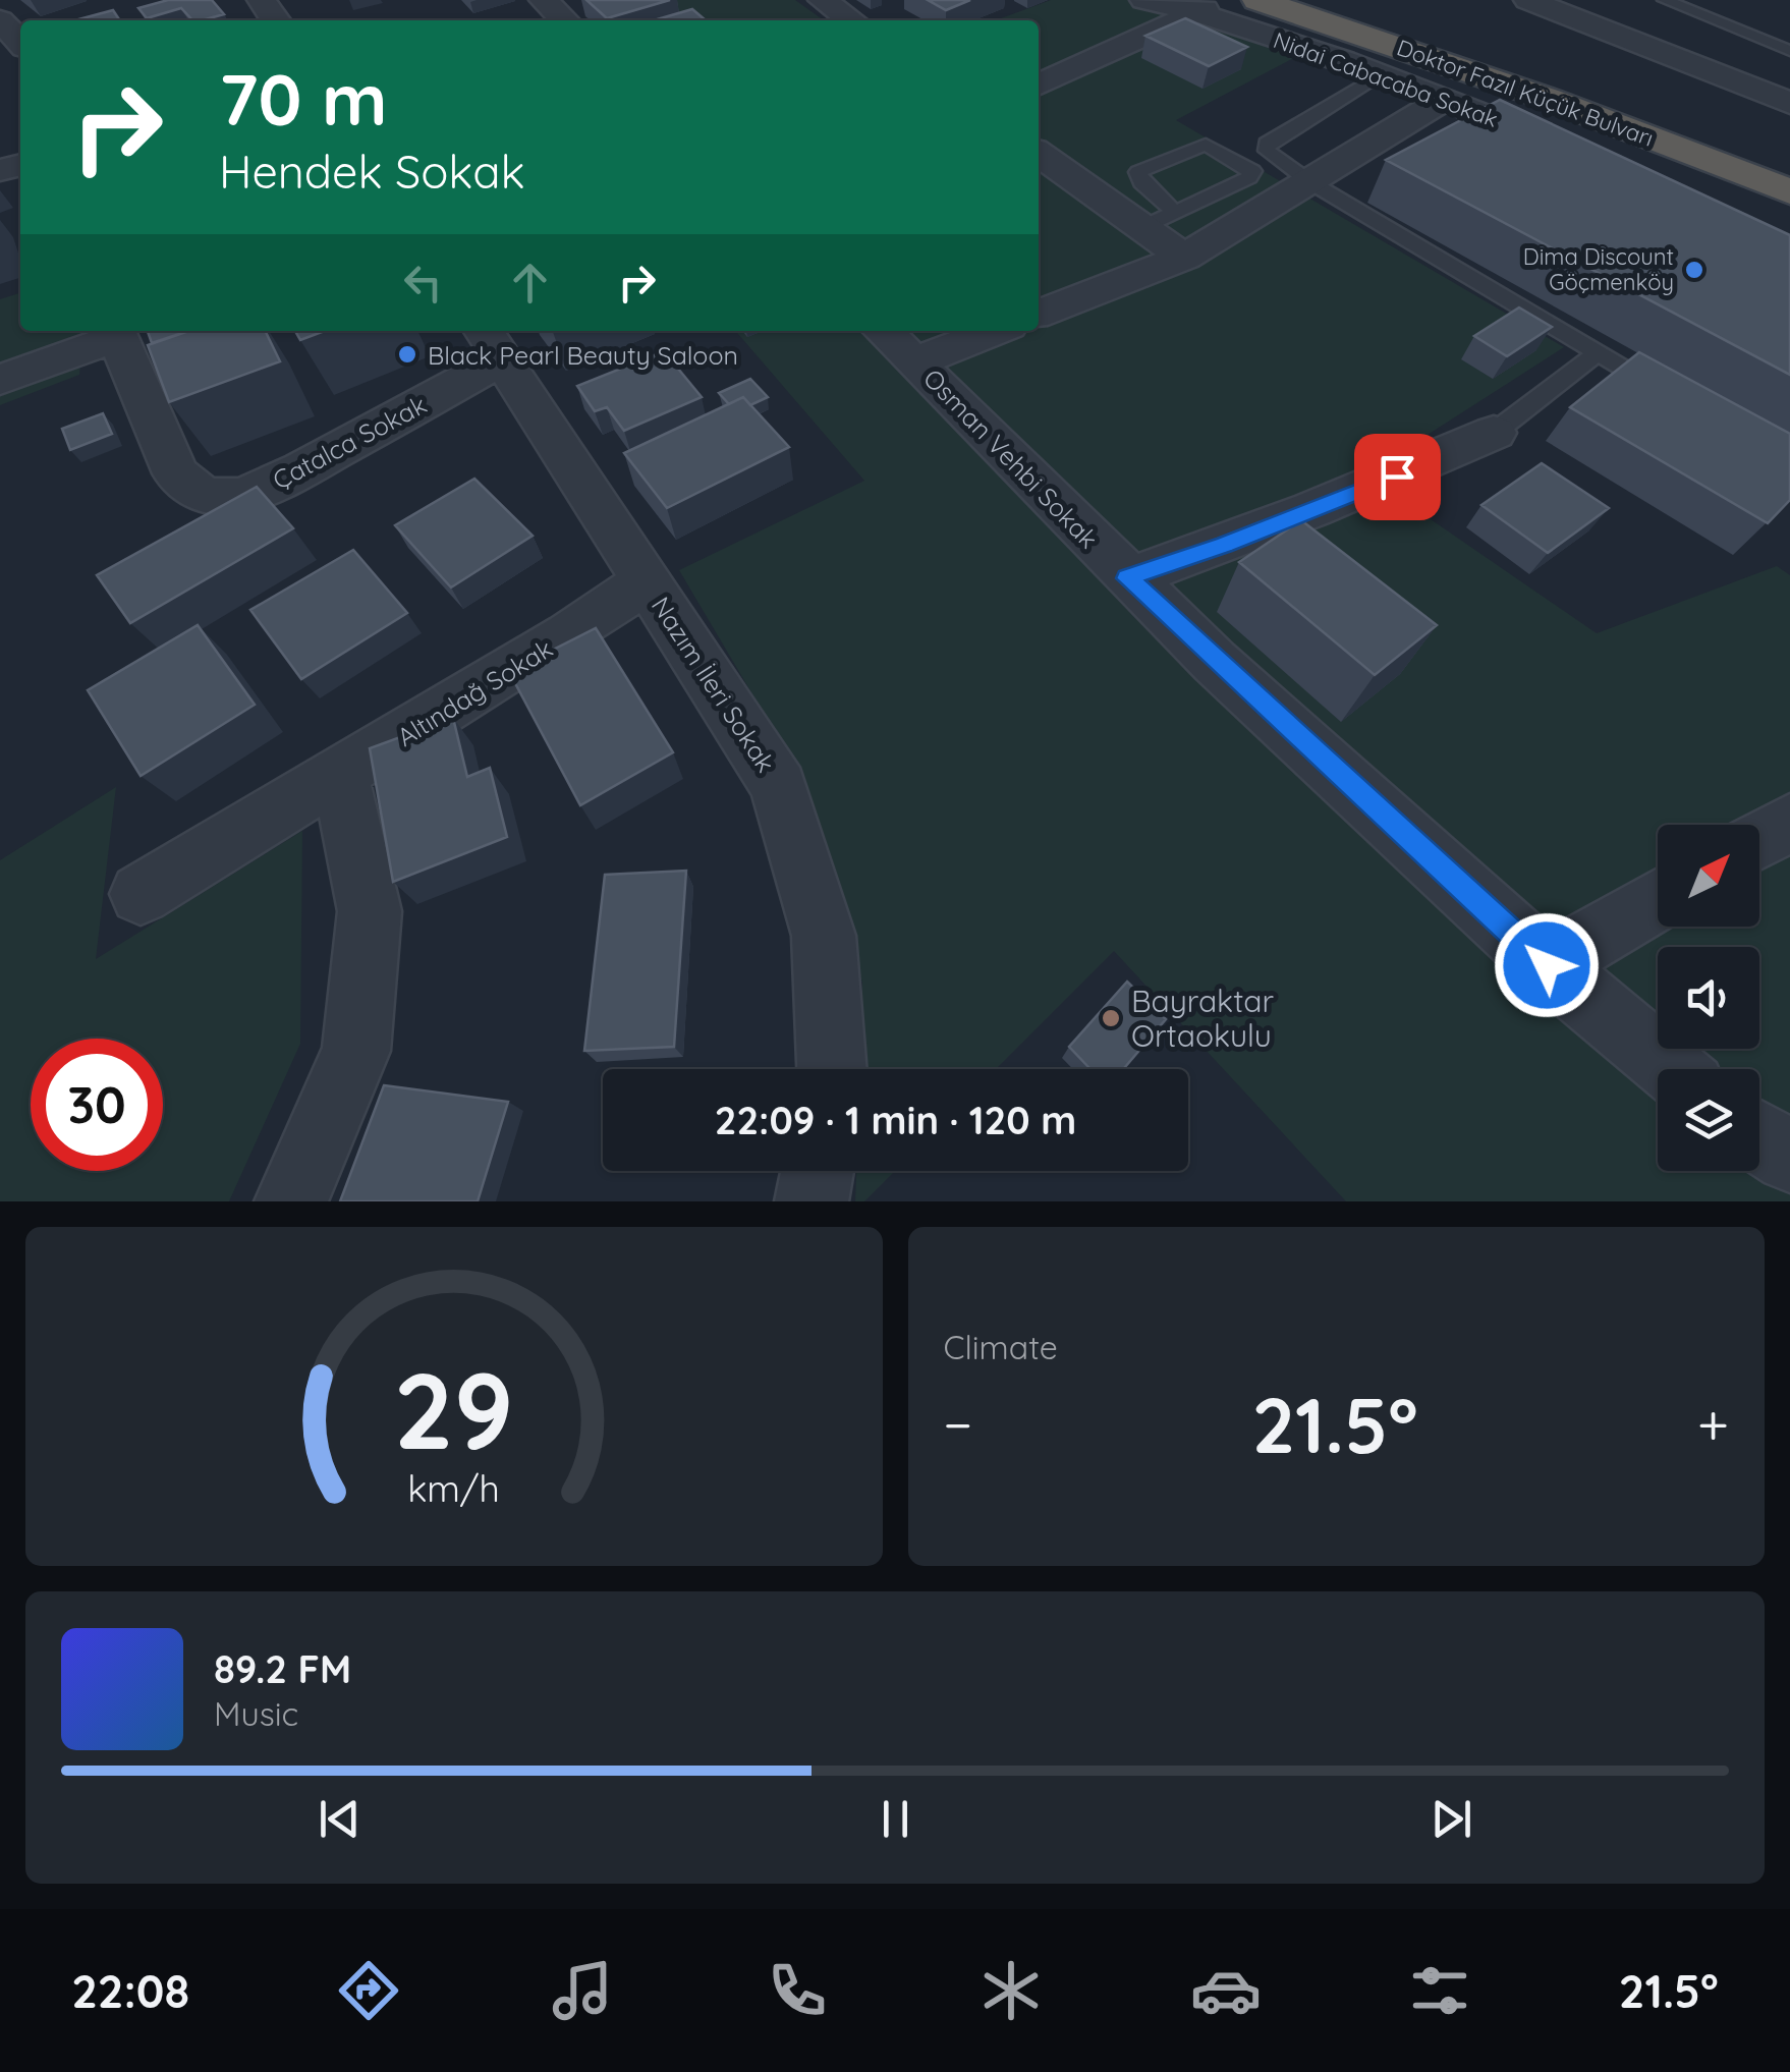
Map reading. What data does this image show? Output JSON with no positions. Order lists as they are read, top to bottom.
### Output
{
  "streets": {
    "highway": ["Doktor Fazıl Küçük Bulvarı"],
    "street": [
      "Nidai Cabacaba Sokak",
      "Çatalca Sokak",
      "Osman Vehbi Sokak",
      "Nazım İleri Sokak",
      "Altındağ Sokak"
    ]
  },
  "crossings": [
    ["Nidai Cabacaba Sokak", "Doktor Fazıl Küçük Bulvarı"],
    ["Çatalca Sokak", "Nazım İleri Sokak"],
    ["Nazım İleri Sokak", "Altındağ Sokak"]
  ],
  "places": ["Dima Discount Göçmenköy", "Black Pearl Beauty Saloon", "Bayraktar Ortaokulu"],
  "north": "top right",
  "page": {
    "turn": ["70 m", "Hendek Sokak"],
    "limit": "30",
    "trip": "22:09 · 1 min · 120 m",
    "tile": "Climate",
    "heat": ["−", "21.5°", "+"],
    "song": ["89.2 FM", "Music"],
    "tabs": ["22:08", "21.5°"],
    "gauge": ["29", "km/h"]
  }
}
